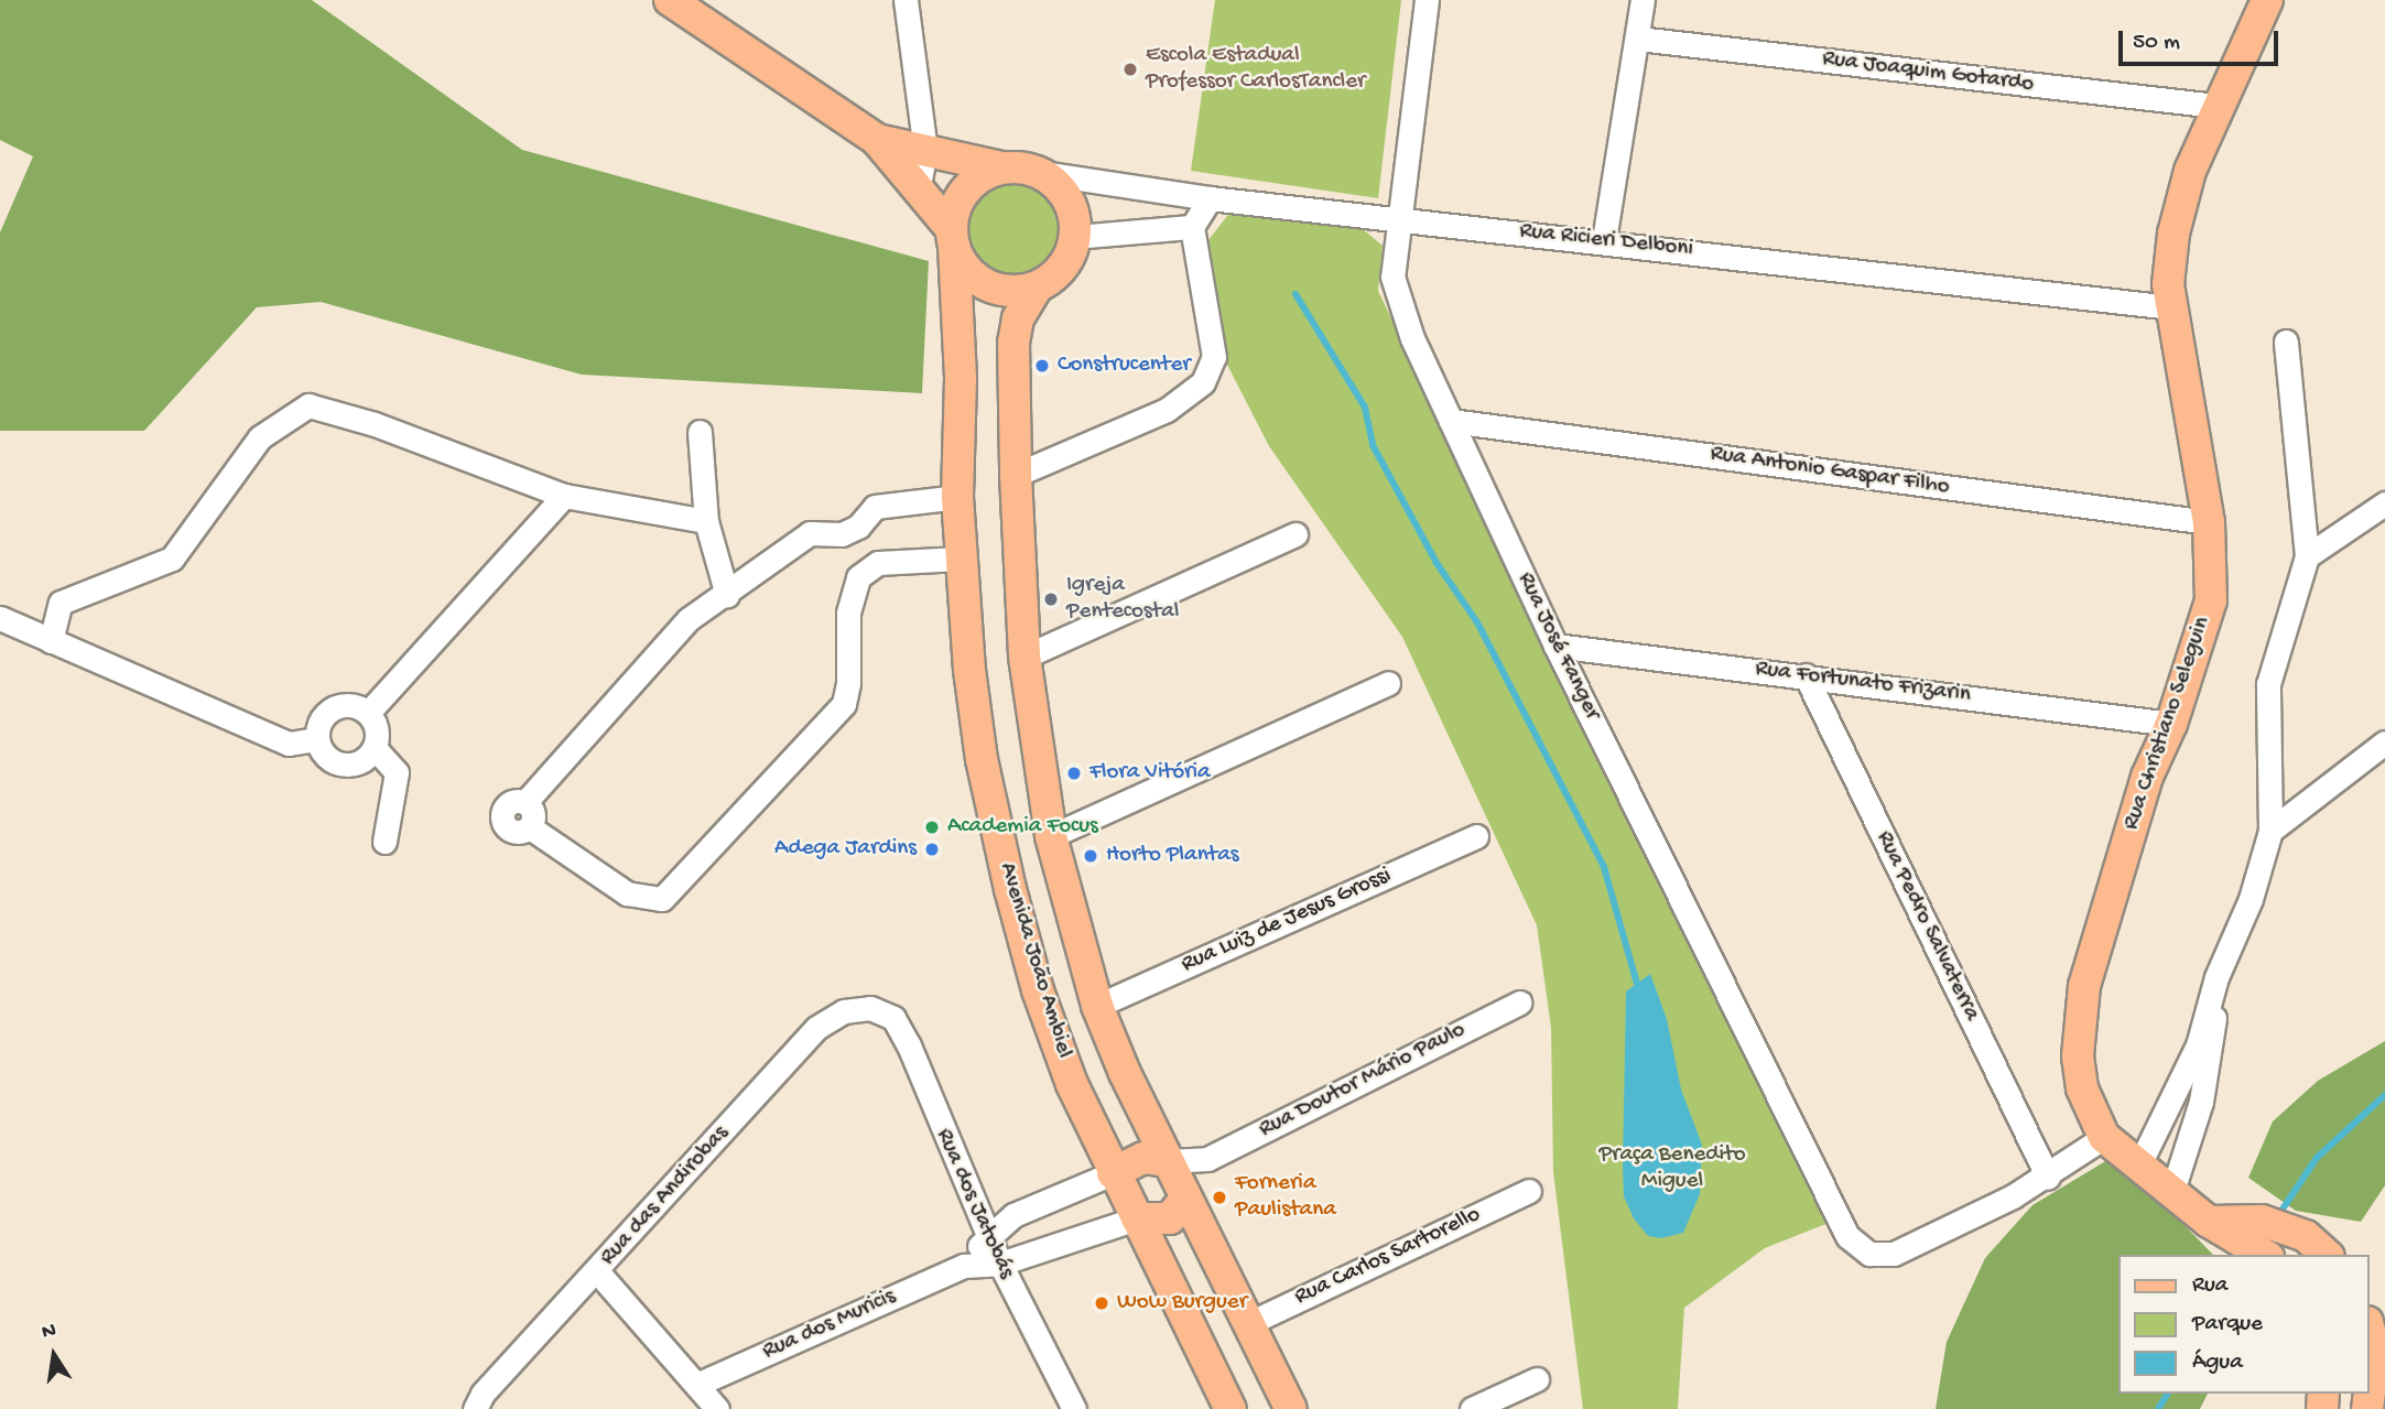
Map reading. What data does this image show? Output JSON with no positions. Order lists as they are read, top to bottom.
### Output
{
  "streets": {
    "main road": ["Rua Christiano Seleguin", "Avenida João Ambiel"],
    "street": [
      "Rua Joaquim Gotardo",
      "Rua Ricieri Delboni",
      "Rua Antonio Gaspar Filho",
      "Rua José Fanger",
      "Rua Fortunato Frizarin",
      "Rua Luiz de Jesus Grossi",
      "Rua Pedro Salvaterra",
      "Rua Doutor Mário Paulo",
      "Rua das Andirobas",
      "Rua dos Jatobás",
      "Rua Carlos Sartorello",
      "Rua dos Muricis"
    ]
  },
  "crossings": [
    ["Rua Joaquim Gotardo", "Rua Christiano Seleguin"],
    ["Rua Ricieri Delboni", "Rua José Fanger"],
    ["Rua Ricieri Delboni", "Rua Christiano Seleguin"],
    ["Rua Ricieri Delboni", "Avenida João Ambiel"],
    ["Rua Antonio Gaspar Filho", "Rua José Fanger"],
    ["Rua Antonio Gaspar Filho", "Rua Christiano Seleguin"],
    ["Rua José Fanger", "Rua Fortunato Frizarin"],
    ["Rua José Fanger", "Rua Pedro Salvaterra"],
    ["Rua Fortunato Frizarin", "Rua Christiano Seleguin"],
    ["Rua Fortunato Frizarin", "Rua Pedro Salvaterra"],
    ["Rua Luiz de Jesus Grossi", "Avenida João Ambiel"],
    ["Avenida João Ambiel", "Rua Doutor Mário Paulo"],
    ["Avenida João Ambiel", "Rua Carlos Sartorello"],
    ["Avenida João Ambiel", "Rua dos Muricis"],
    ["Rua Doutor Mário Paulo", "Rua dos Muricis"],
    ["Rua das Andirobas", "Rua dos Jatobás"],
    ["Rua dos Jatobás", "Rua dos Muricis"]
  ],
  "parks": ["Praça Benedito Miguel"],
  "places": [
    "Escola Estadual Professor CarlosTancler",
    "Construcenter",
    "Igreja Pentecostal",
    "Flora Vitória",
    "Academia Focus",
    "Adega Jardins",
    "Horto Plantas",
    "Forneria Paulistana",
    "Wow Burguer"
  ],
  "legend": ["Rua", "Parque", "Água"],
  "scale_bar": "50 m",
  "north": "top"
}
